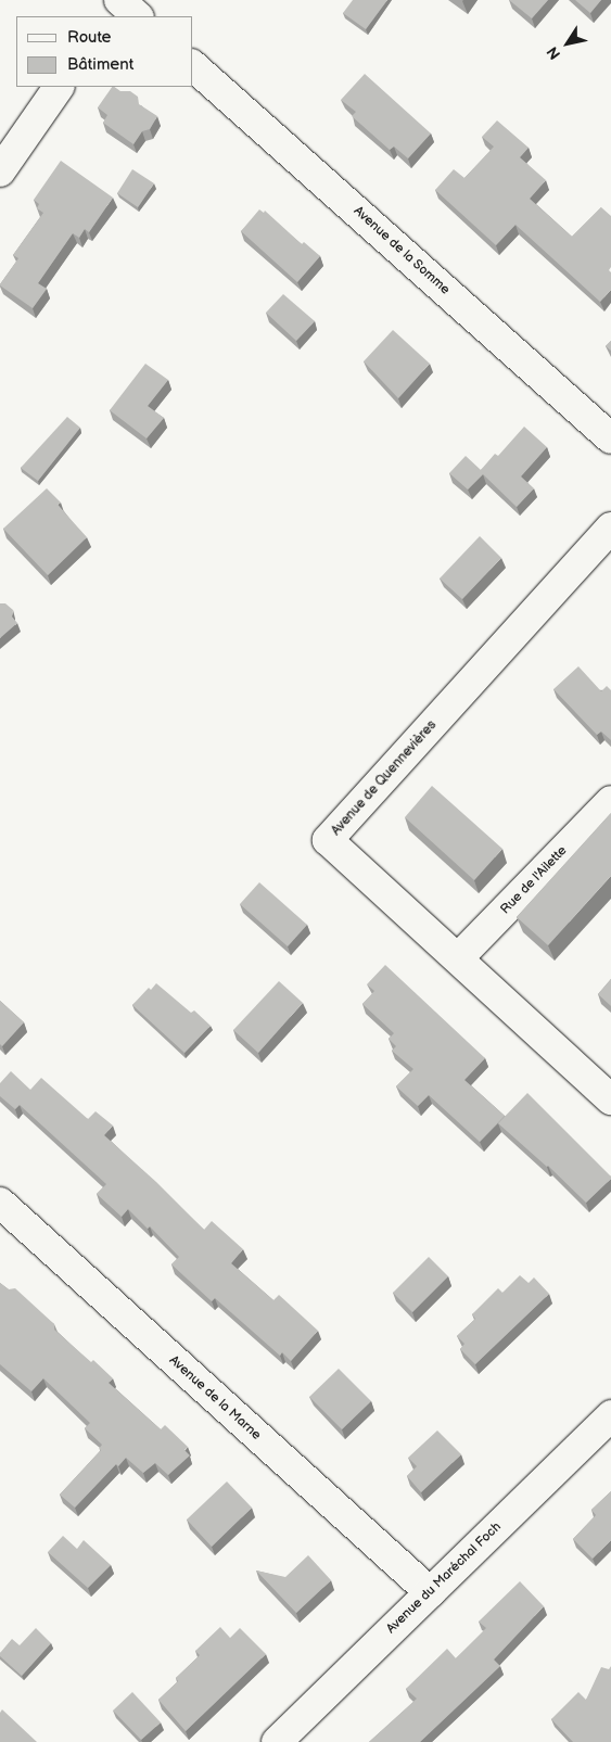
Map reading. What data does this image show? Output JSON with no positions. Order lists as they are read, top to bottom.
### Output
{
  "streets": {
    "street": [
      "Avenue de la Somme",
      "Avenue de Quennevières",
      "Rue de l'Ailette",
      "Avenue de la Marne",
      "Avenue du Maréchal Foch"
    ]
  },
  "crossings": [
    ["Avenue de Quennevières", "Rue de l'Ailette"],
    ["Avenue de la Marne", "Avenue du Maréchal Foch"]
  ],
  "legend": ["Route", "Bâtiment"],
  "north": "bottom left"
}
